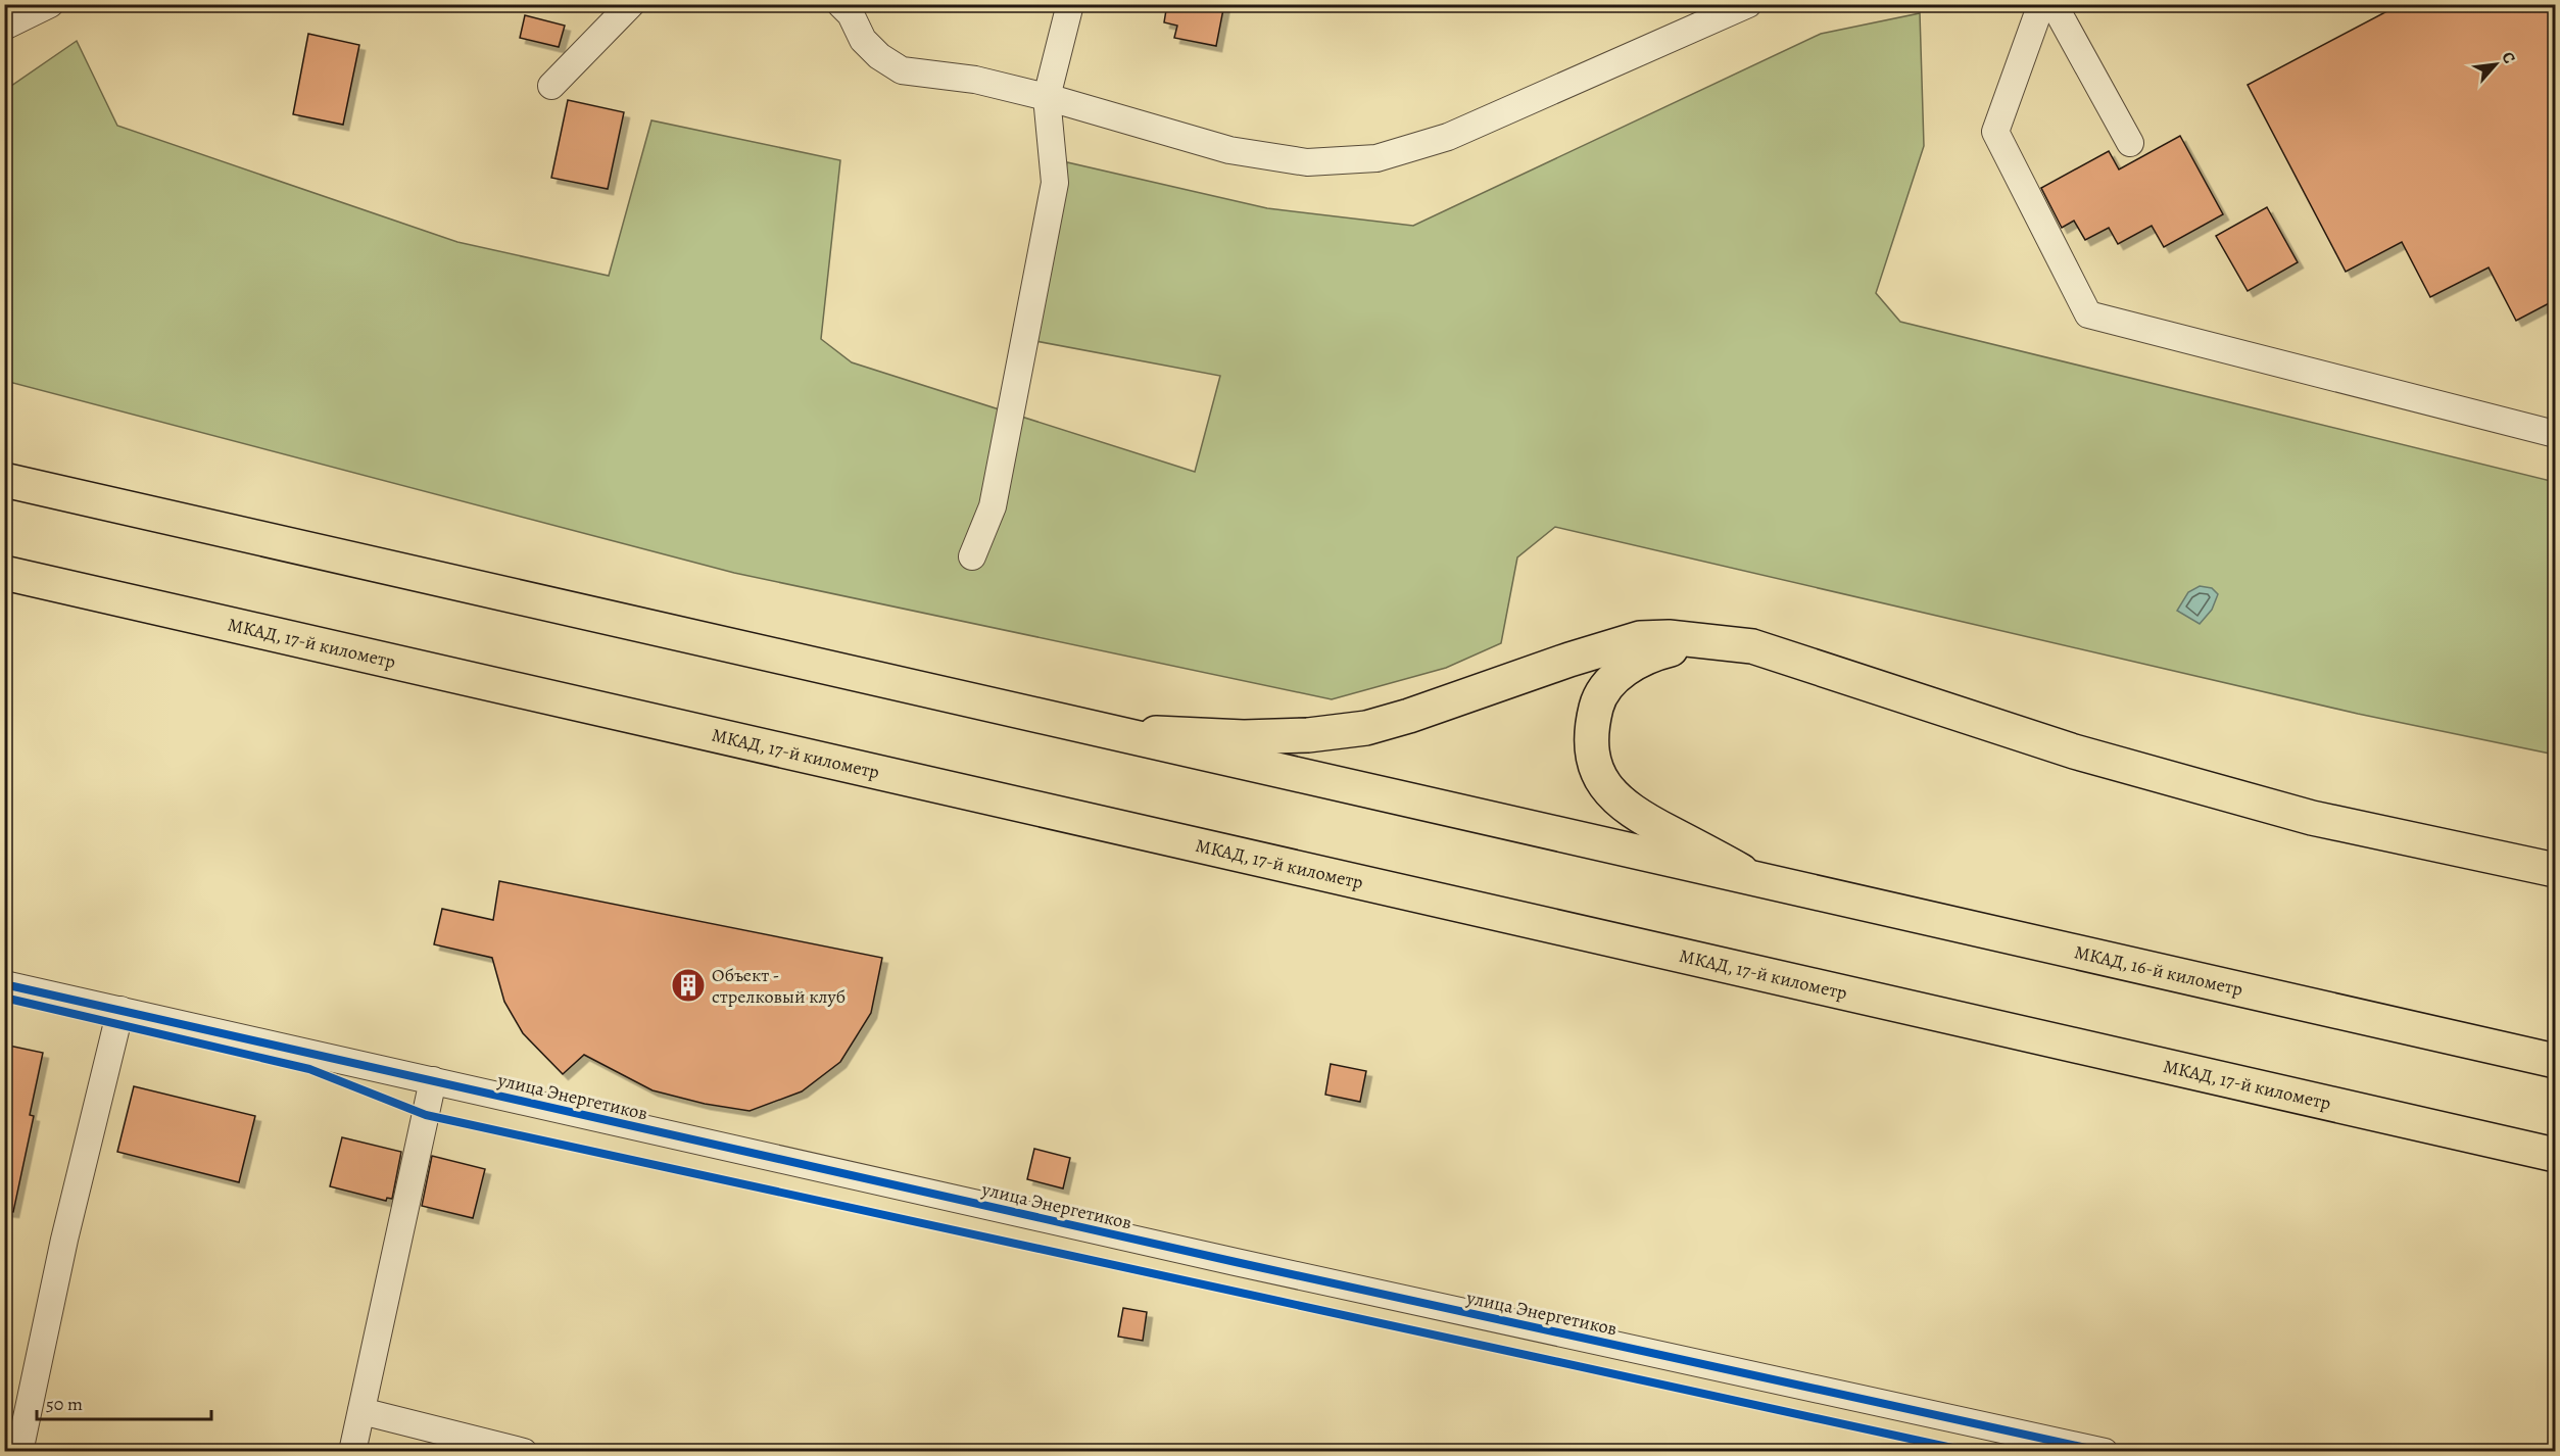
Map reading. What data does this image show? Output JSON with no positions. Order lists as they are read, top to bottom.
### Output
{
  "streets": {
    "main road": ["МКАД, 17-й километр", "МКАД, 16-й километр"],
    "street": ["улица Энергетиков"]
  },
  "places": {
    "building": ["Объект - стрелковый клуб"]
  },
  "scale_bar": "50 m",
  "north": "top right"
}
